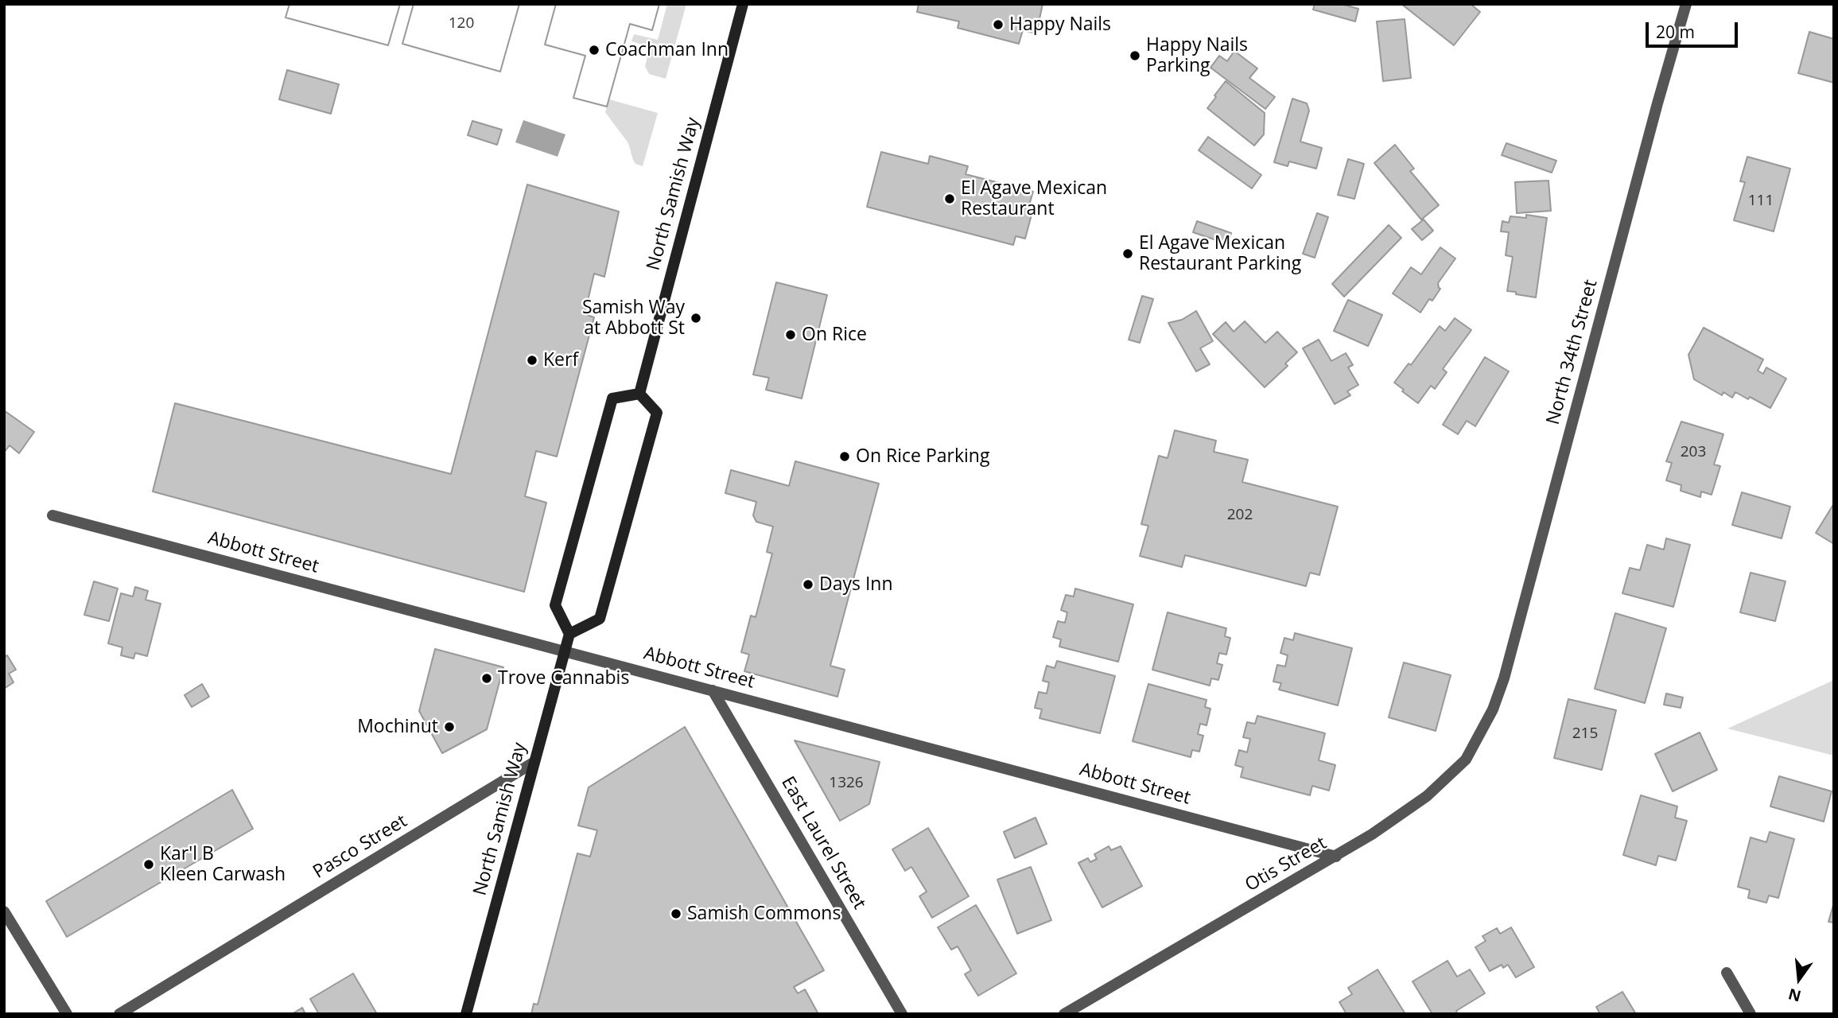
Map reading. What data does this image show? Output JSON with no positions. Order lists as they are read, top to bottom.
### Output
{
  "streets": {
    "main road": ["North Samish Way"],
    "street": [
      "North 34th Street",
      "Abbott Street",
      "East Laurel Street",
      "Pasco Street",
      "Otis Street"
    ]
  },
  "crossings": [
    ["North Samish Way", "Abbott Street"],
    ["North Samish Way", "Pasco Street"],
    ["North 34th Street", "Otis Street"],
    ["Abbott Street", "East Laurel Street"],
    ["Abbott Street", "Otis Street"]
  ],
  "places": [
    "Happy Nails",
    "Coachman Inn",
    "Happy Nails Parking",
    "El Agave Mexican Restaurant",
    "El Agave Mexican Restaurant Parking",
    "Samish Way at Abbott St",
    "On Rice",
    "Kerf",
    "On Rice Parking",
    "Days Inn",
    "Trove Cannabis",
    "Mochinut",
    "Kar'l B Kleen Carwash",
    "Samish Commons"
  ],
  "house_numbers": [
    "120",
    "111",
    "203",
    "202",
    "215",
    "1326"
  ],
  "scale_bar": "20 m",
  "north": "bottom"
}
